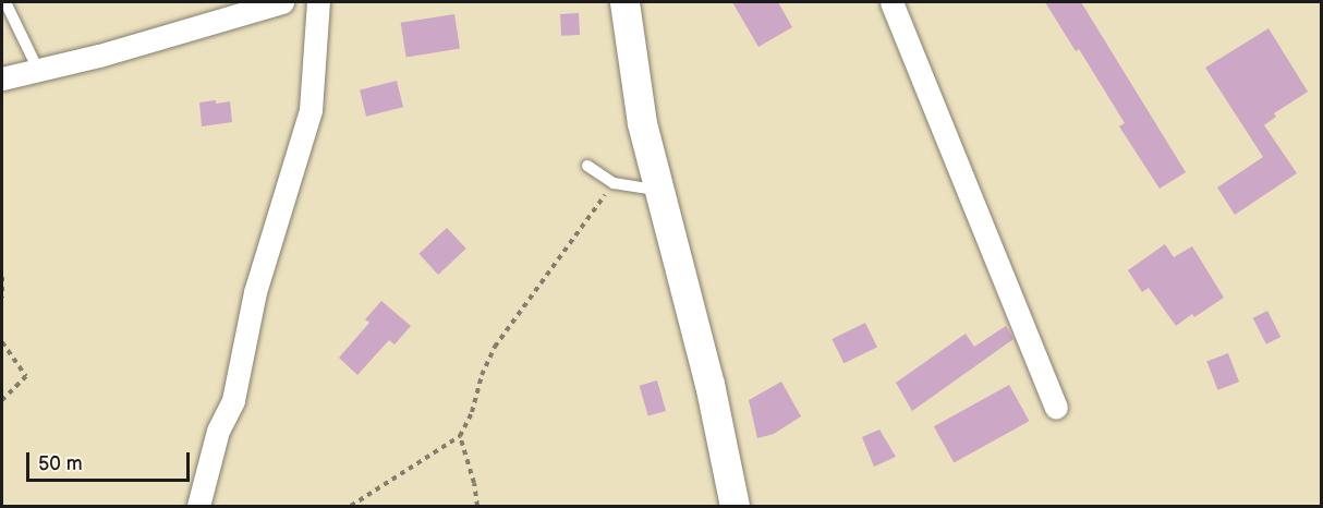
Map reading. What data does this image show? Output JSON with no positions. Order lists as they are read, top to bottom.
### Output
{
  "scale_bar": "50 m"
}
